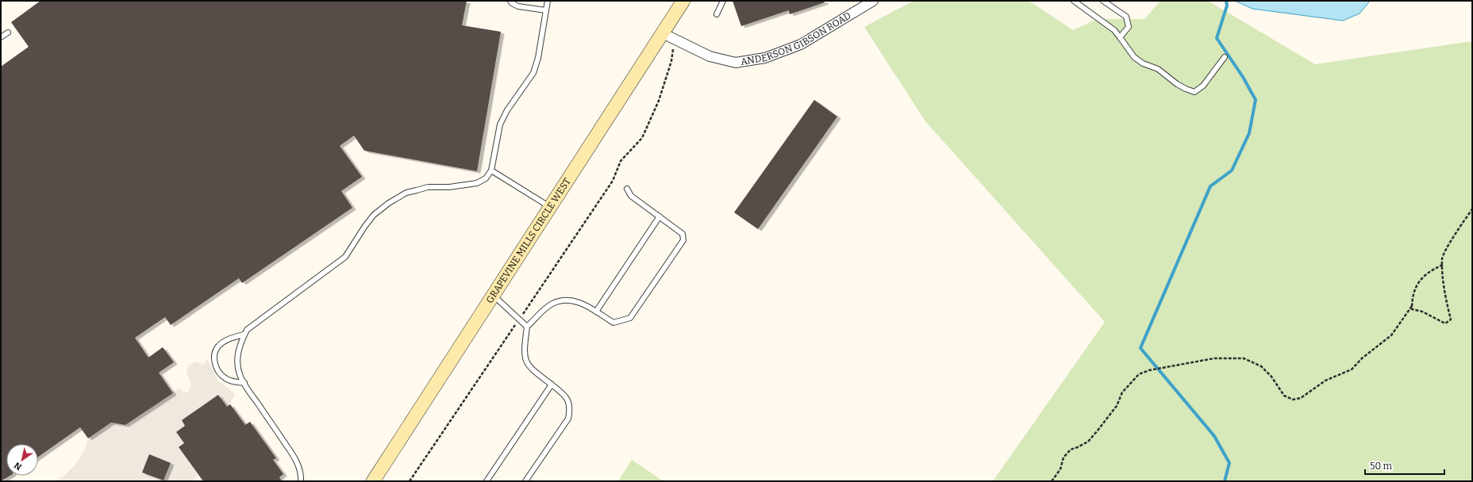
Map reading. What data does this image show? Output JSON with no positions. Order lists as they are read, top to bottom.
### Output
{
  "streets": {
    "street": ["ANDERSON GIBSON ROAD", "GRAPEVINE MILLS CIRCLE WEST"]
  },
  "crossings": [
    ["ANDERSON GIBSON ROAD", "GRAPEVINE MILLS CIRCLE WEST"]
  ],
  "scale_bar": "50 m",
  "north": "bottom left"
}
